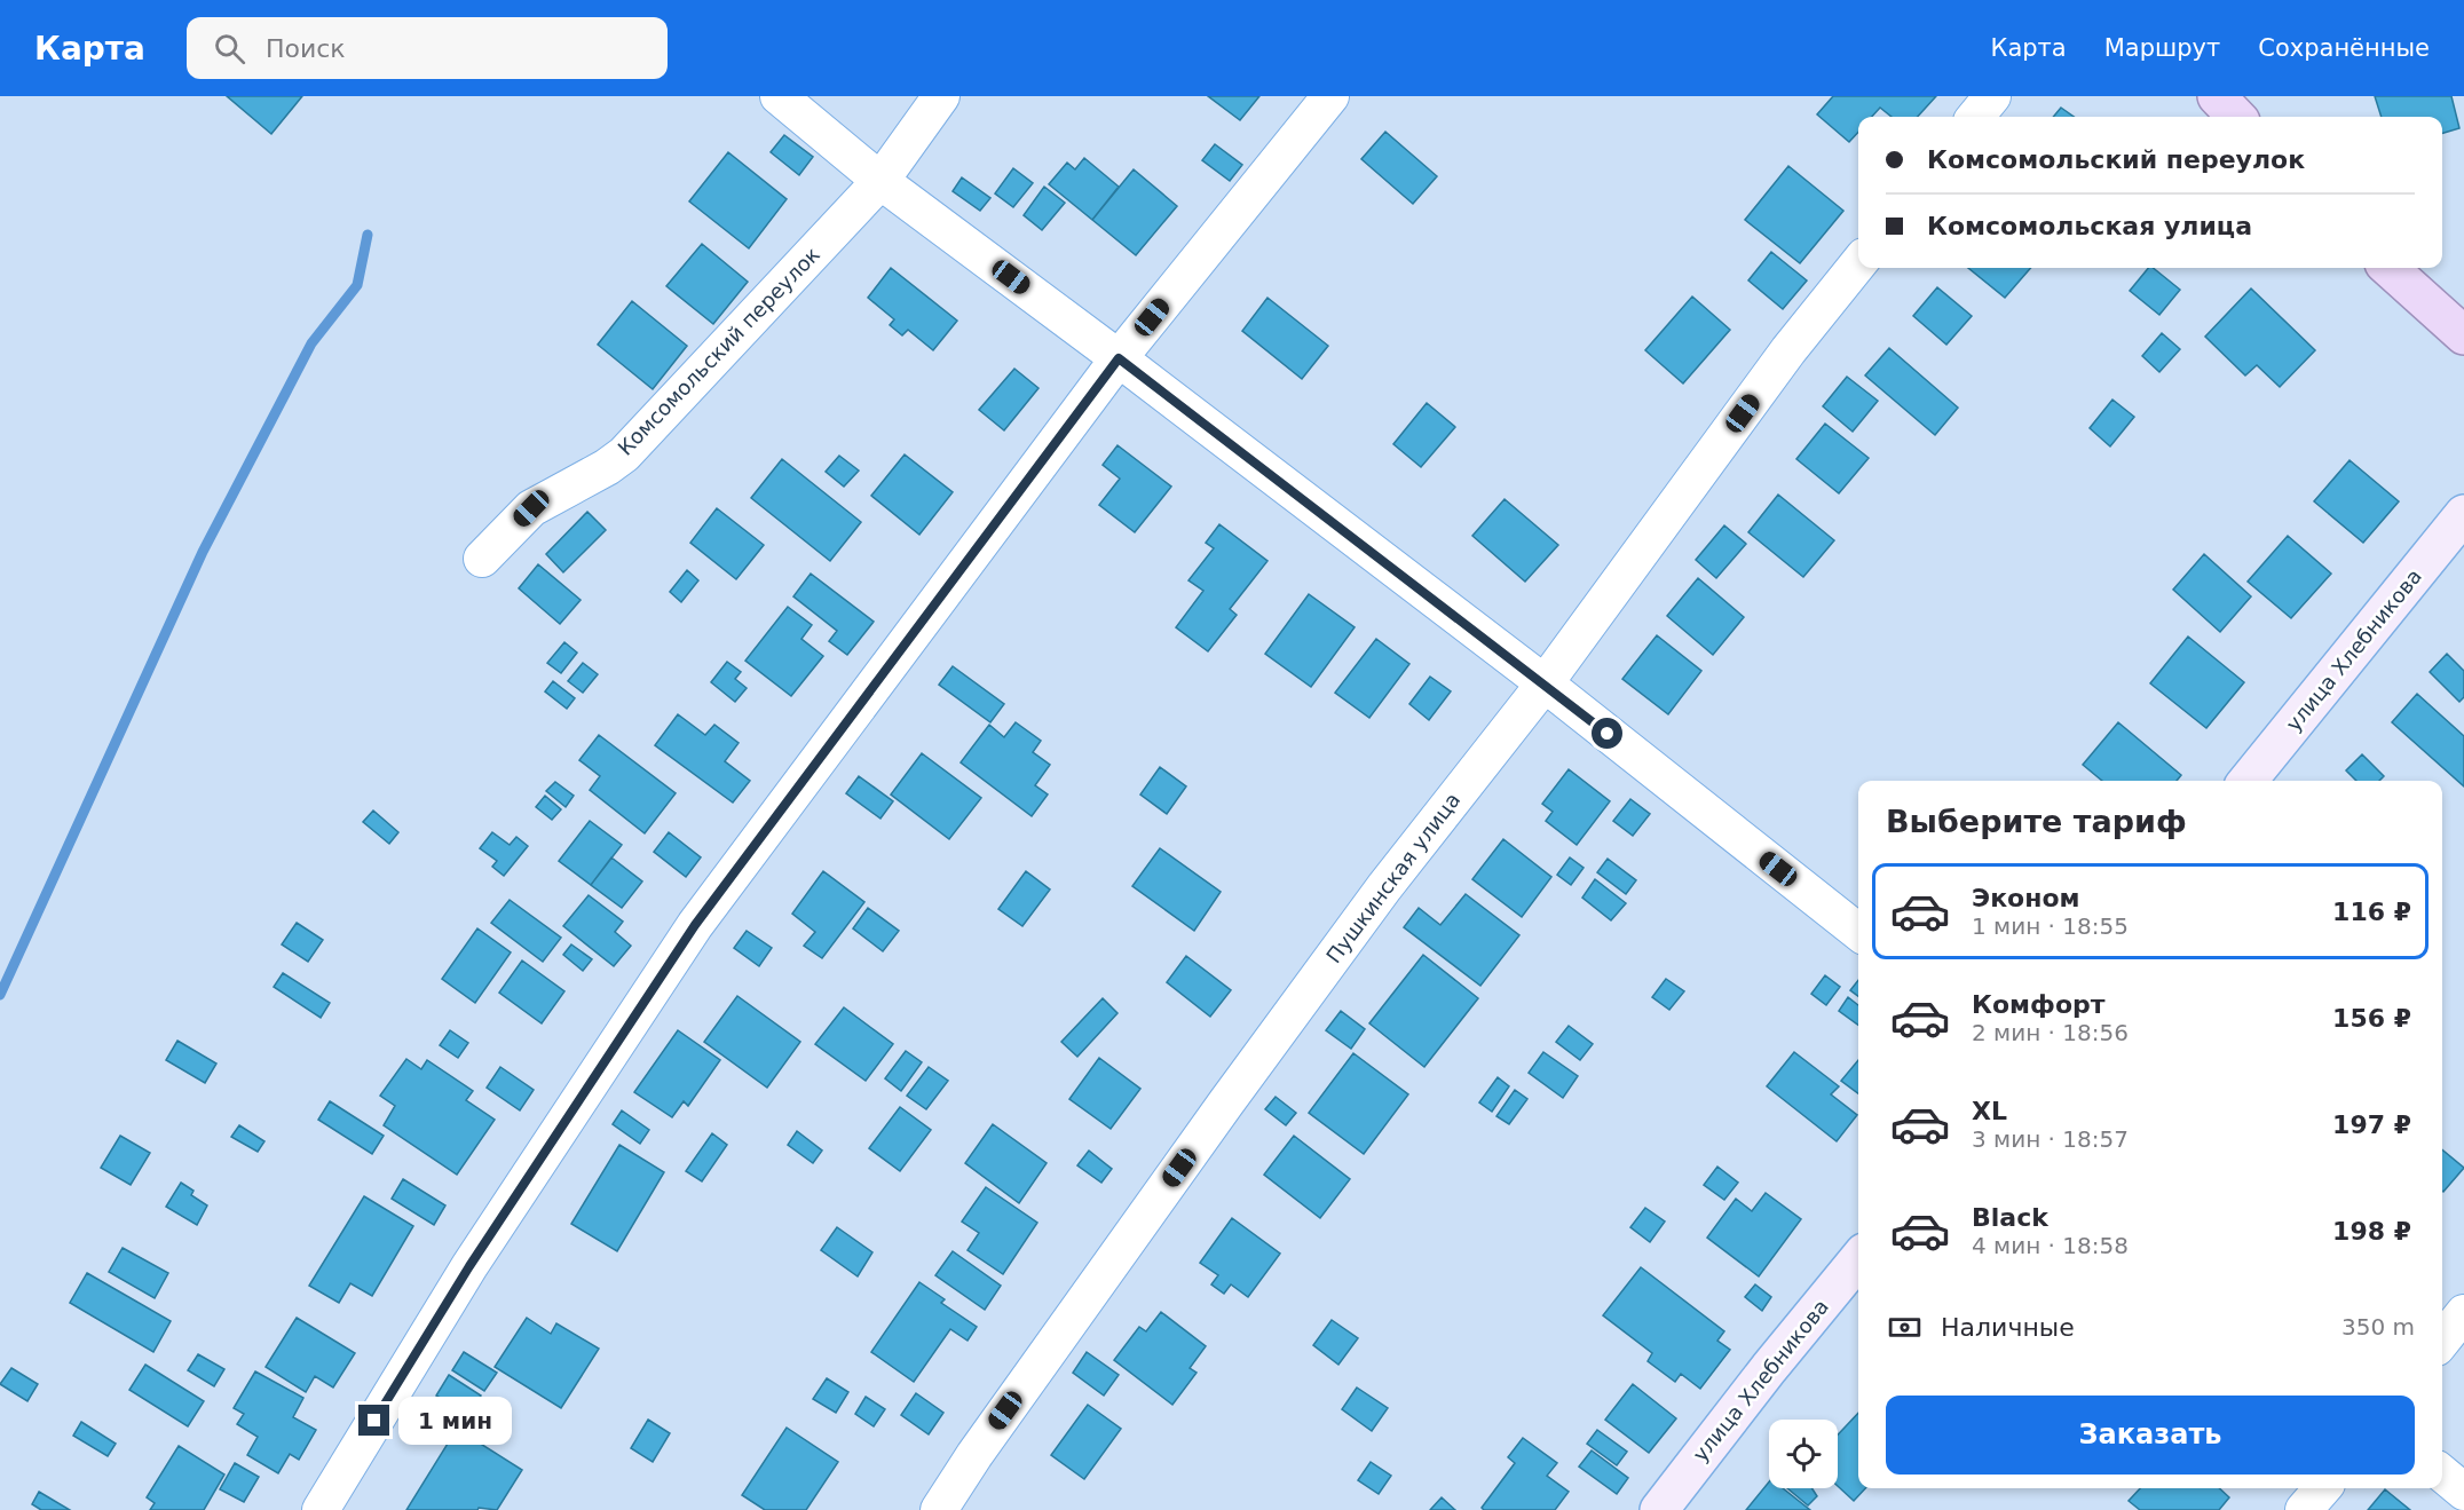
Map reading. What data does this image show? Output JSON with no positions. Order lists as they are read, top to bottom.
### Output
{
  "streets": {
    "street": ["Комсомольский переулок", "улица Хлебникова", "Пушкинская улица"]
  },
  "page": {
    "header": "Карта",
    "search": "Поиск",
    "nav": ["Карта", "Маршрут", "Сохранённые"],
    "banner": ["Комсомольский переулок", "Комсомольская улица"],
    "heading": "Выберите тариф",
    "list": [
      {
        "name": "Эконом",
        "note": "1 мин · 18:55",
        "value": "116 ₽"
      },
      {
        "name": "Комфорт",
        "note": "2 мин · 18:56",
        "value": "156 ₽"
      },
      {
        "name": "XL",
        "note": "3 мин · 18:57",
        "value": "197 ₽"
      },
      {
        "name": "Black",
        "note": "4 мин · 18:58",
        "value": "198 ₽"
      }
    ],
    "pay": ["Наличные", "350 m"],
    "buttons": "Заказать",
    "bubble": "1 мин"
  }
}
